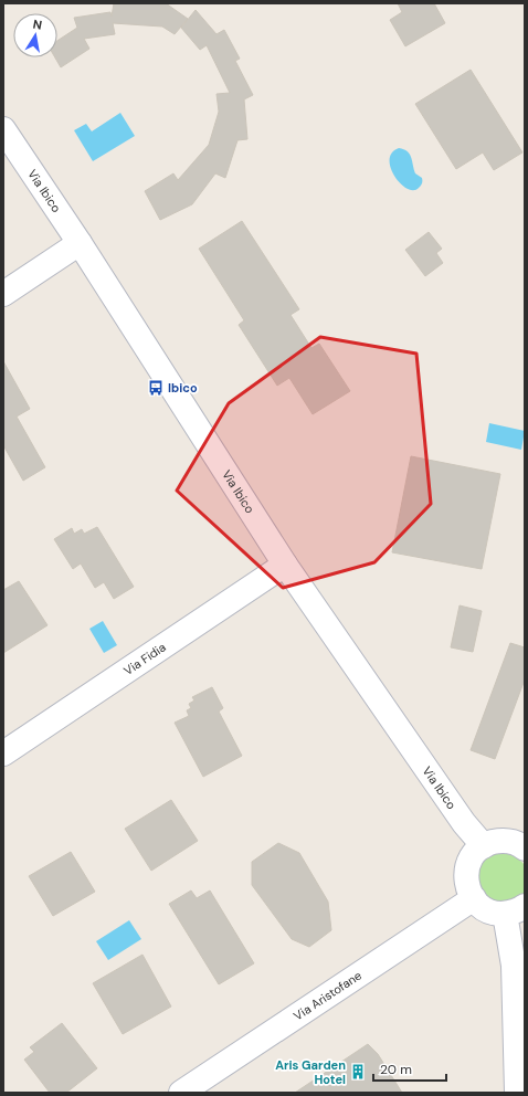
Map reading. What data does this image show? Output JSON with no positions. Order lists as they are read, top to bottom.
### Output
{
  "streets": {
    "street": ["Via Ibico", "Via Fidia", "Via Aristofane"]
  },
  "crossings": [
    ["Via Ibico", "Via Fidia"]
  ],
  "places": {
    "bus stop": ["Ibico"],
    "building": ["Aris Garden Hotel"]
  },
  "scale_bar": "20 m",
  "north": "top"
}
